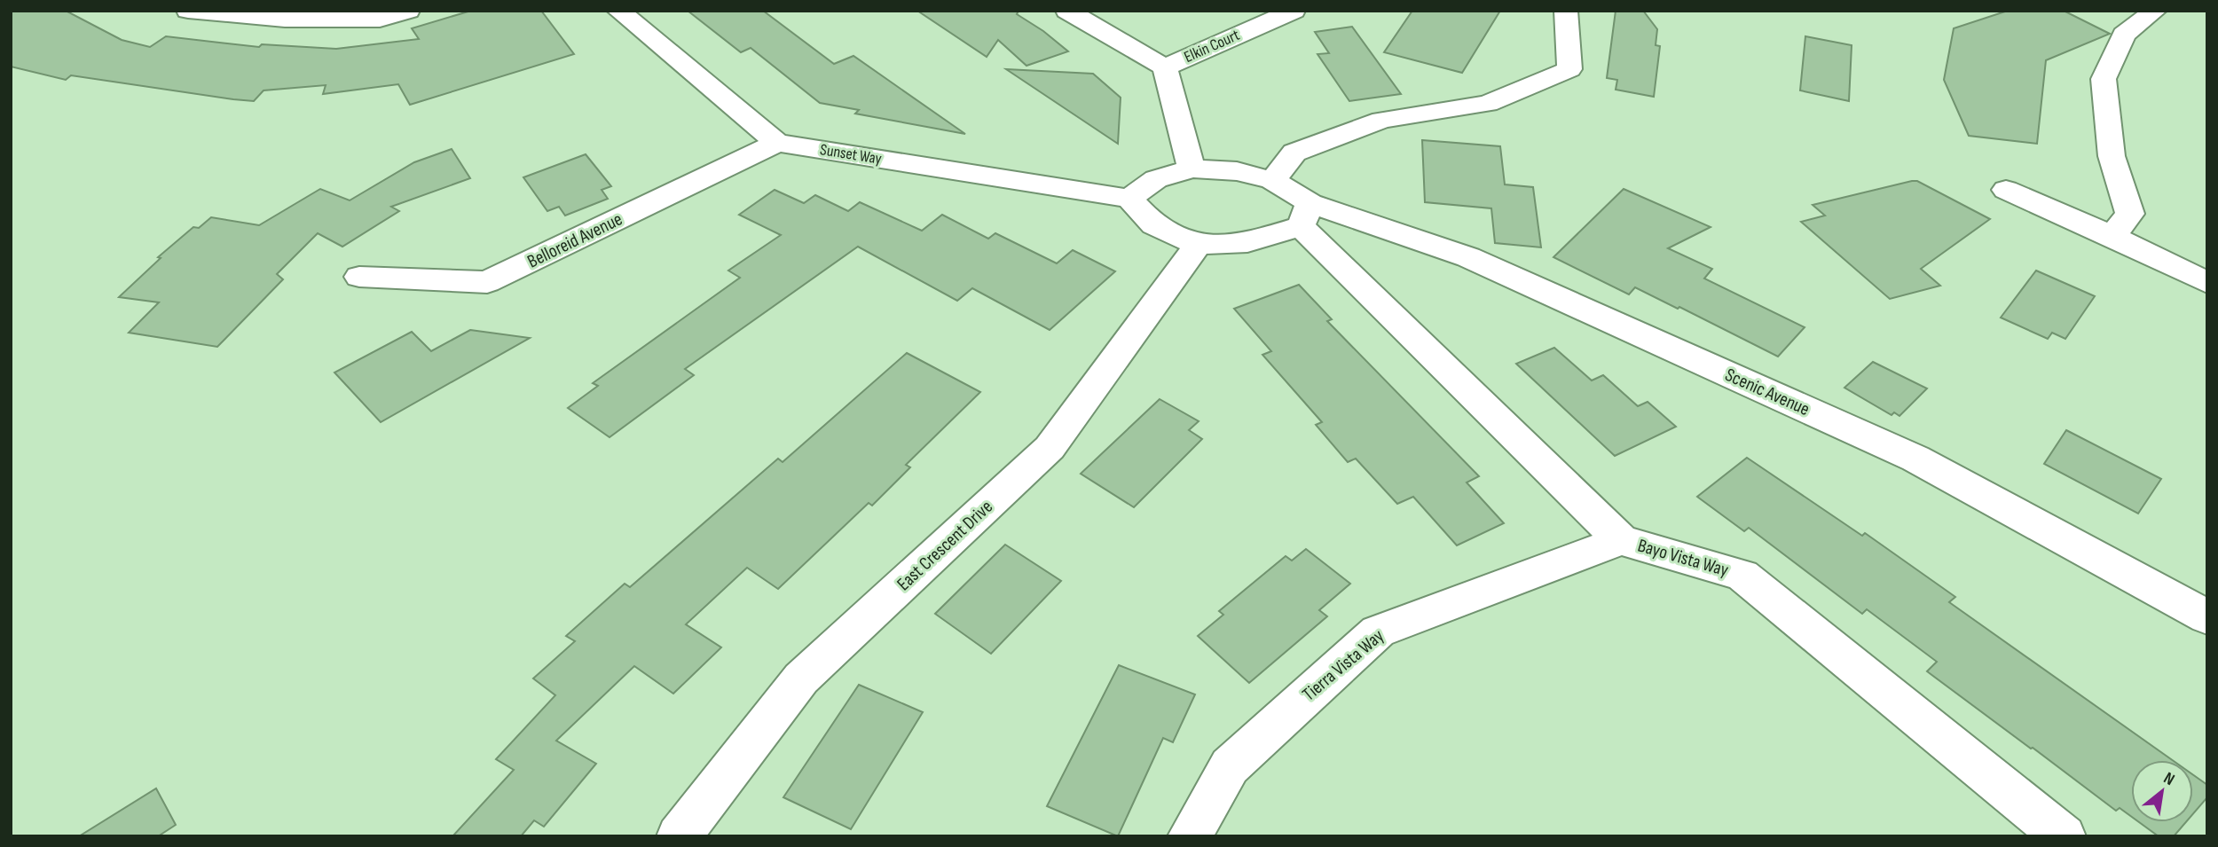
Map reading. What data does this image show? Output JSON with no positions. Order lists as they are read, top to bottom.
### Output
{
  "streets": {
    "street": [
      "Elkin Court",
      "Sunset Way",
      "Belloreid Avenue",
      "Scenic Avenue",
      "East Crescent Drive",
      "Bayo Vista Way",
      "Tierra Vista Way"
    ]
  },
  "crossings": [
    ["Sunset Way", "Belloreid Avenue"],
    ["Scenic Avenue", "Bayo Vista Way"],
    ["Bayo Vista Way", "Tierra Vista Way"]
  ],
  "north": "top right"
}
